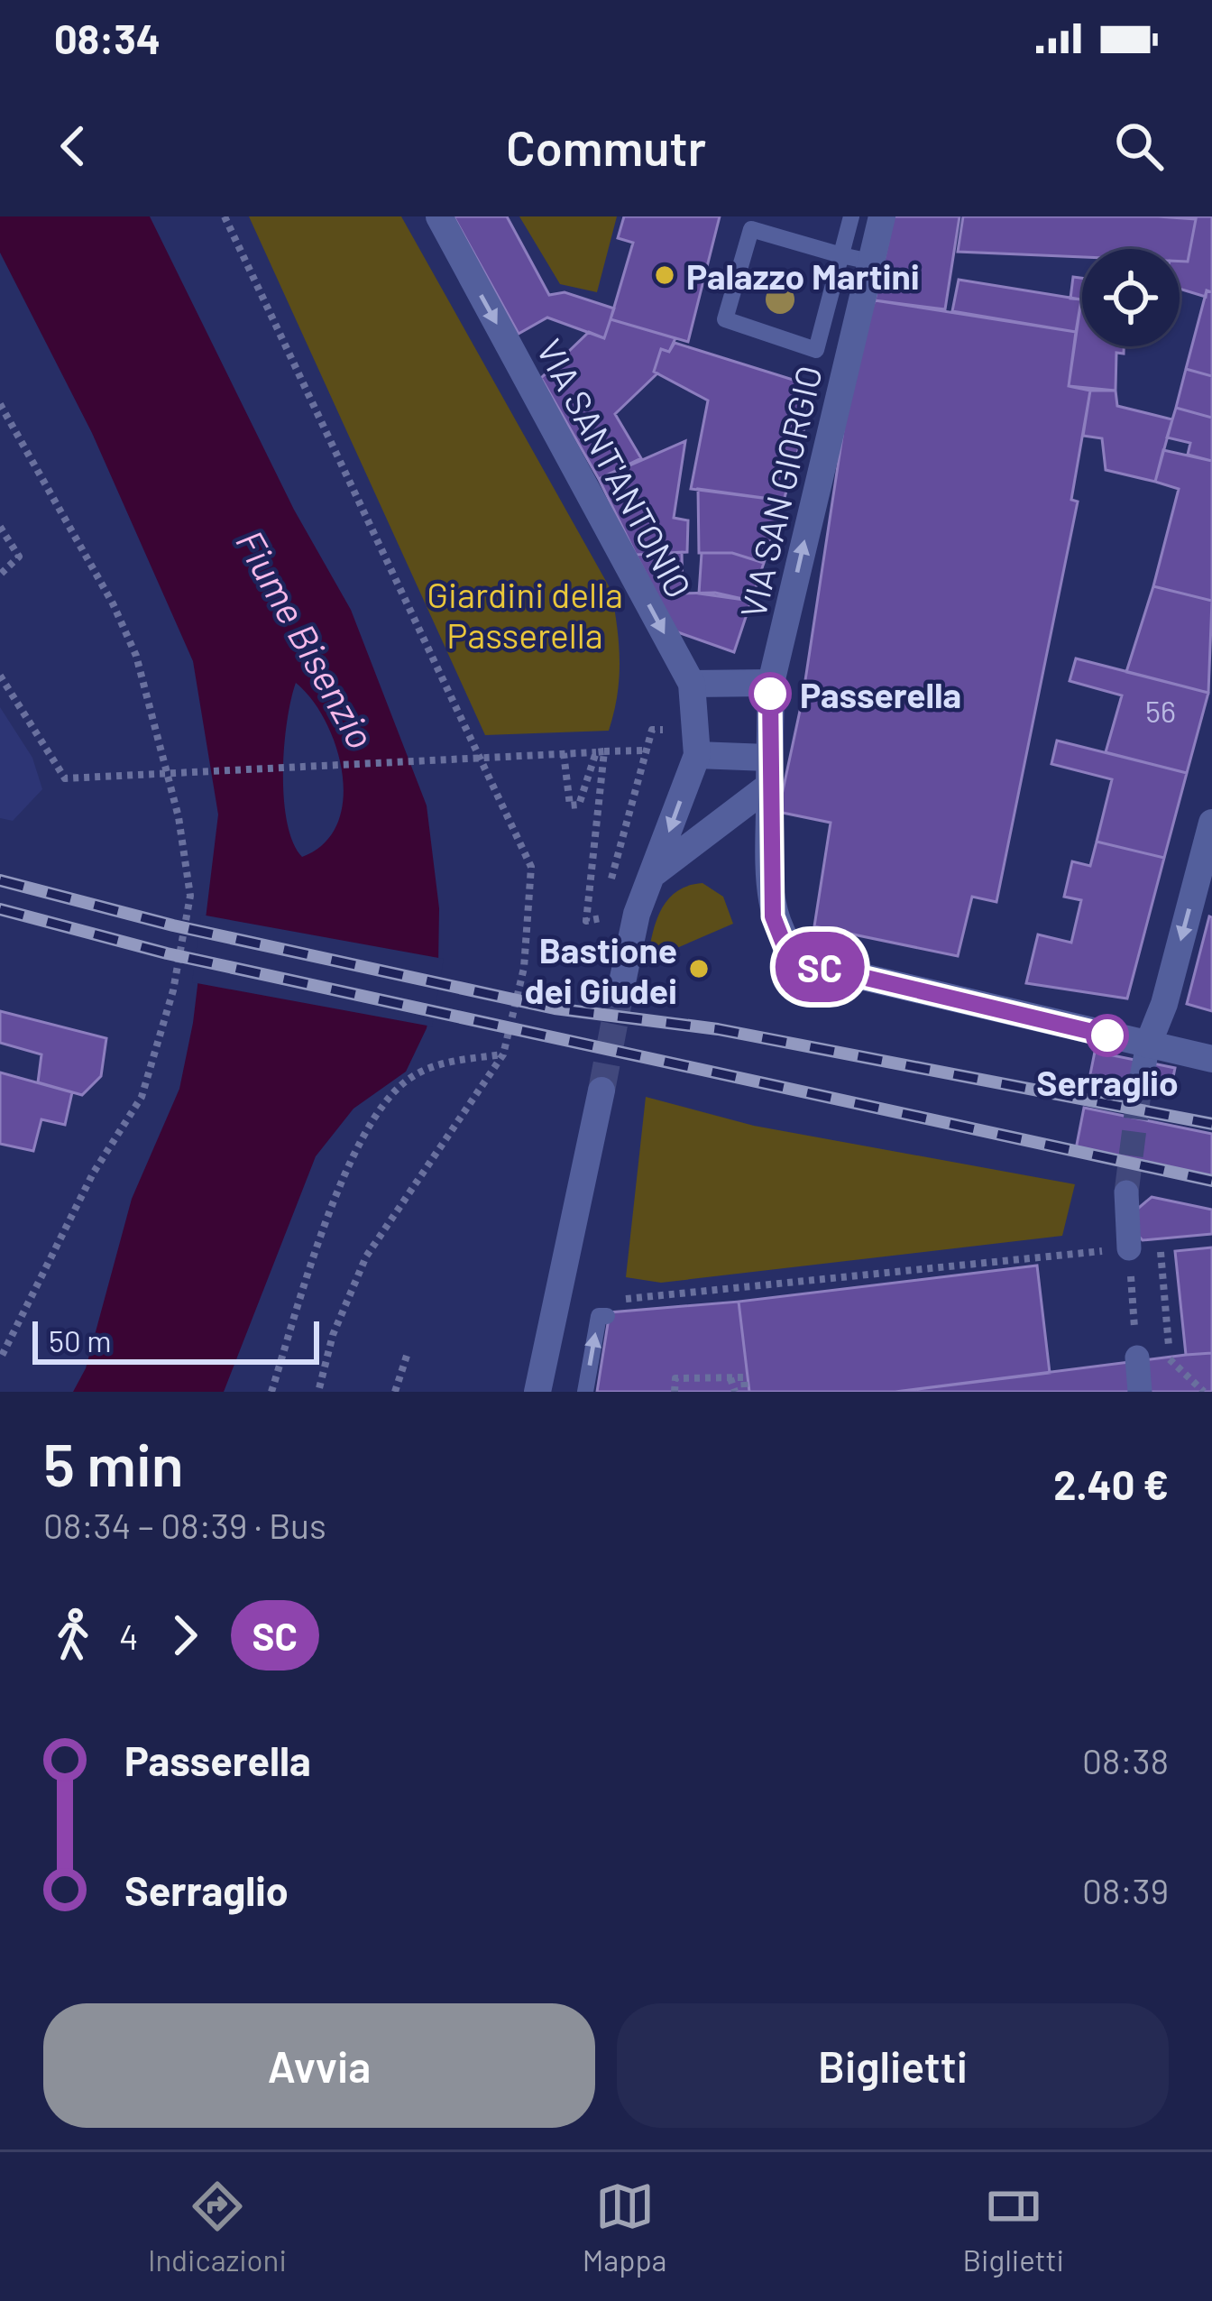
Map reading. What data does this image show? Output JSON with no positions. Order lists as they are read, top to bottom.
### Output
{
  "streets": {
    "street": ["VIA SANT'ANTONIO", "VIA SAN GIORGIO"]
  },
  "one_way": ["VIA SANT'ANTONIO", "VIA SAN GIORGIO"],
  "water": ["Fiume Bisenzio"],
  "parks": ["Giardini della Passerella"],
  "places": [
    "Palazzo Martini",
    "Passerella",
    "Bastione dei Giudei",
    "Serraglio"
  ],
  "lines": ["bus line SC"],
  "house_numbers": ["56"],
  "scale_bar": "50 m",
  "page": {
    "status": "08:34",
    "header": "Commutr",
    "on_map": "SC",
    "scale": "50 m",
    "heading": ["5 min", "08:34 – 08:39 · Bus", "2.40 €"],
    "legs": ["4", "SC"],
    "list": [
      {
        "name": "Passerella",
        "value": "08:38"
      },
      {
        "name": "Serraglio",
        "value": "08:39"
      }
    ],
    "buttons": ["Avvia", "Biglietti"],
    "tabs": ["Indicazioni", "Mappa", "Biglietti"]
  }
}
